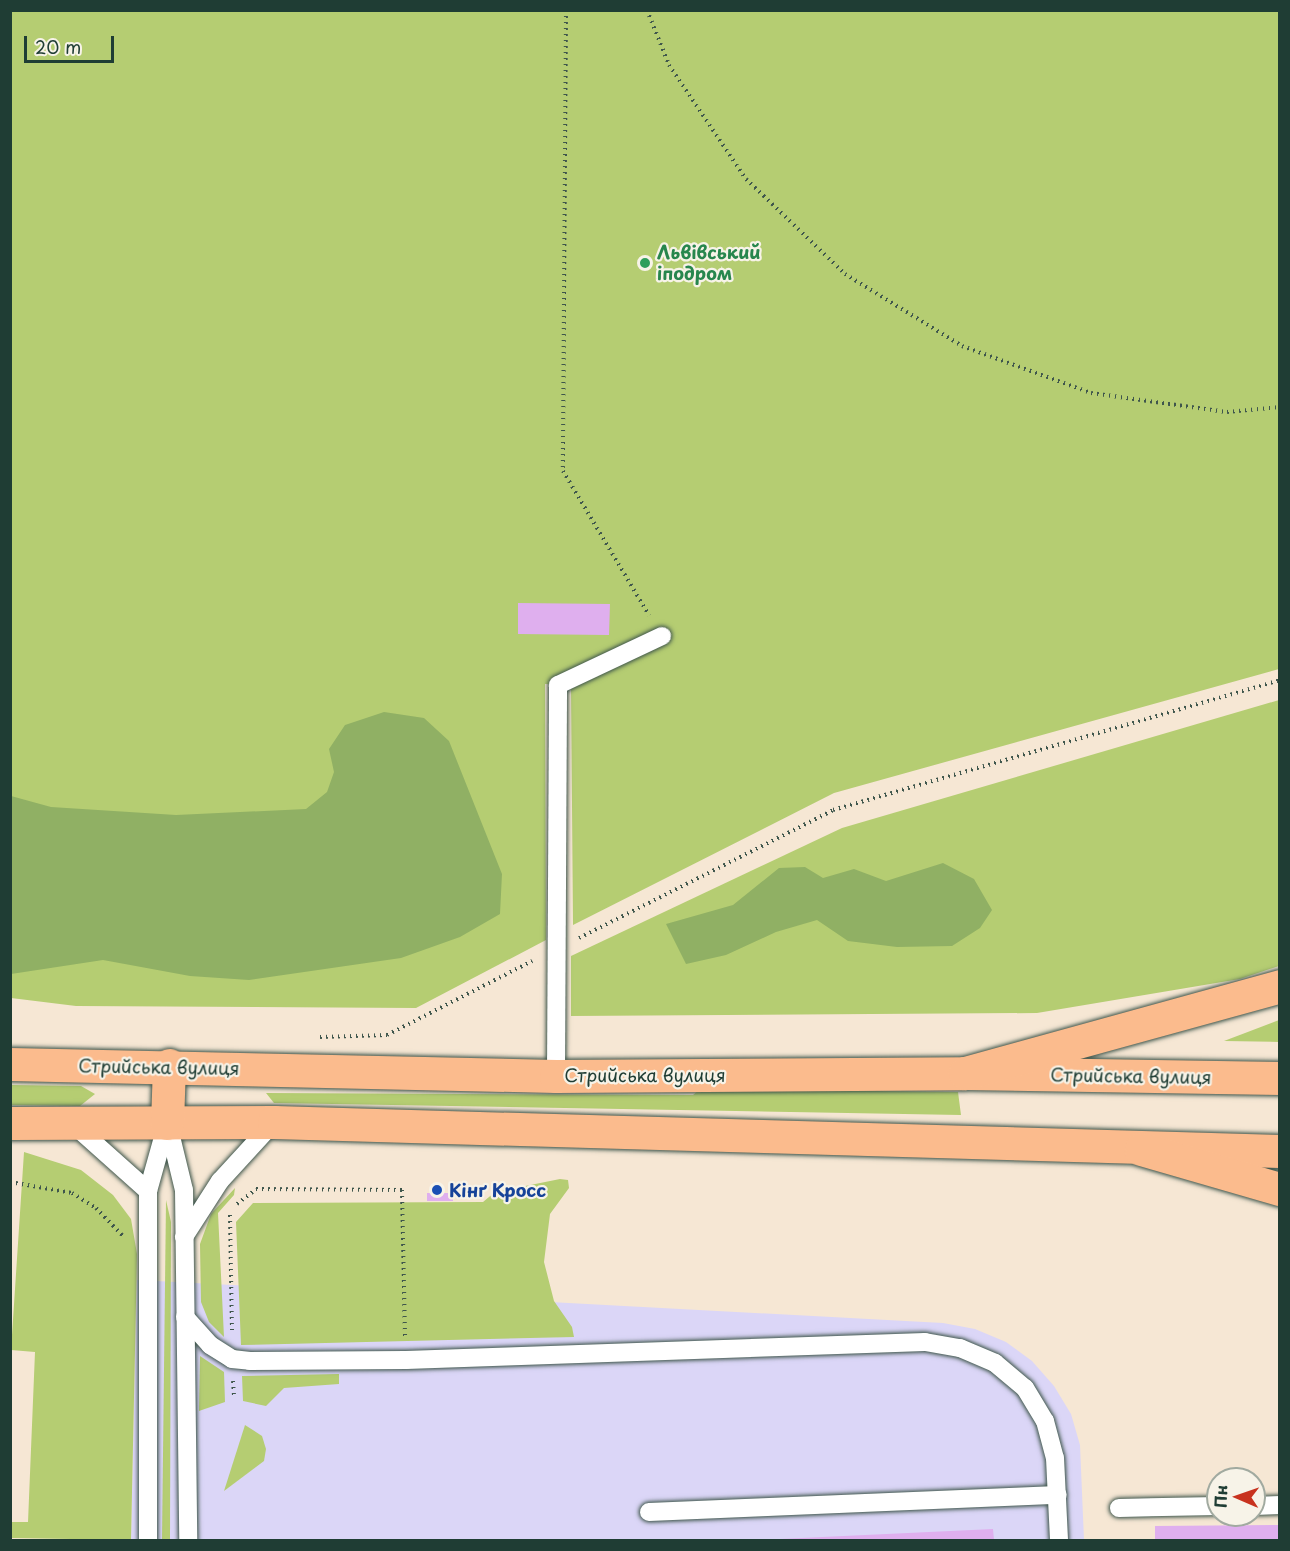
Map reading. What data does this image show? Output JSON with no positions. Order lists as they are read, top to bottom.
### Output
{
  "streets": {
    "main road": ["Стрийська вулиця"]
  },
  "places": ["Львівський іподром", "Кінґ Кросс"],
  "scale_bar": "20 m",
  "north": "left"
}
